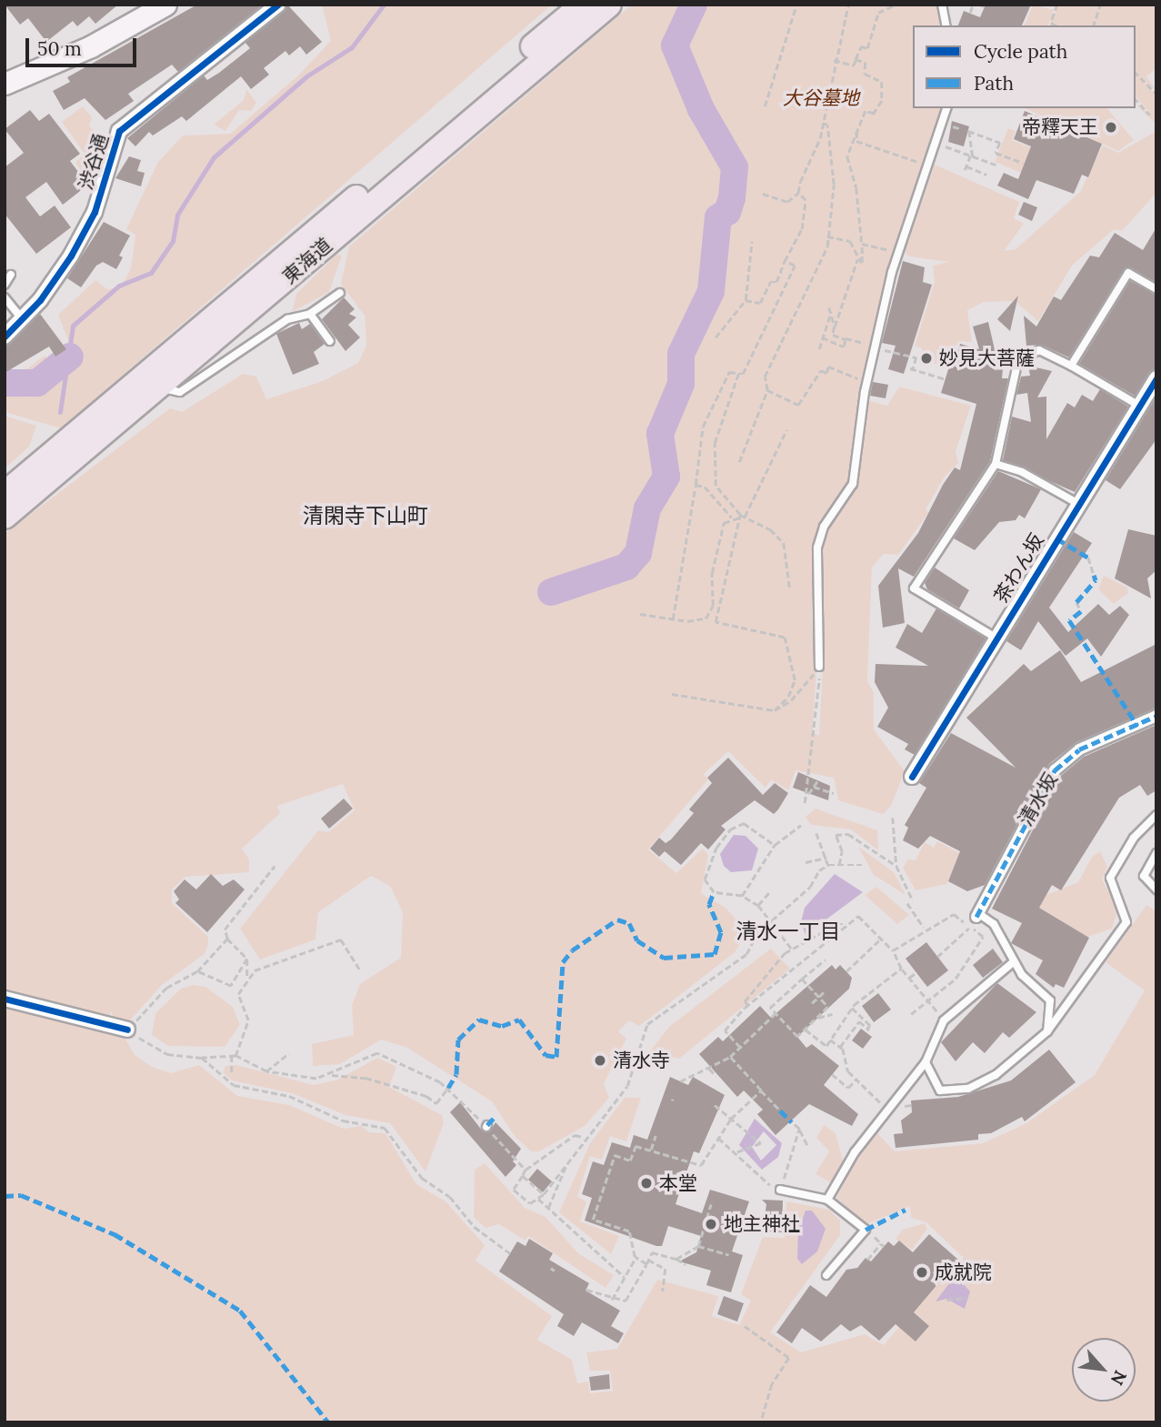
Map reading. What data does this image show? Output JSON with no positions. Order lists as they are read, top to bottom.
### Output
{
  "streets": {
    "highway": ["東海道"],
    "street": ["渋谷通", "茶わん坂", "清水坂"]
  },
  "districts": ["清閑寺下山町", "清水一丁目"],
  "parks": ["大谷墓地"],
  "places": [
    "帝釋天王",
    "妙見大菩薩",
    "清水寺",
    "本堂",
    "地主神社",
    "成就院"
  ],
  "legend": ["Cycle path", "Path"],
  "scale_bar": "50 m",
  "north": "bottom right"
}
